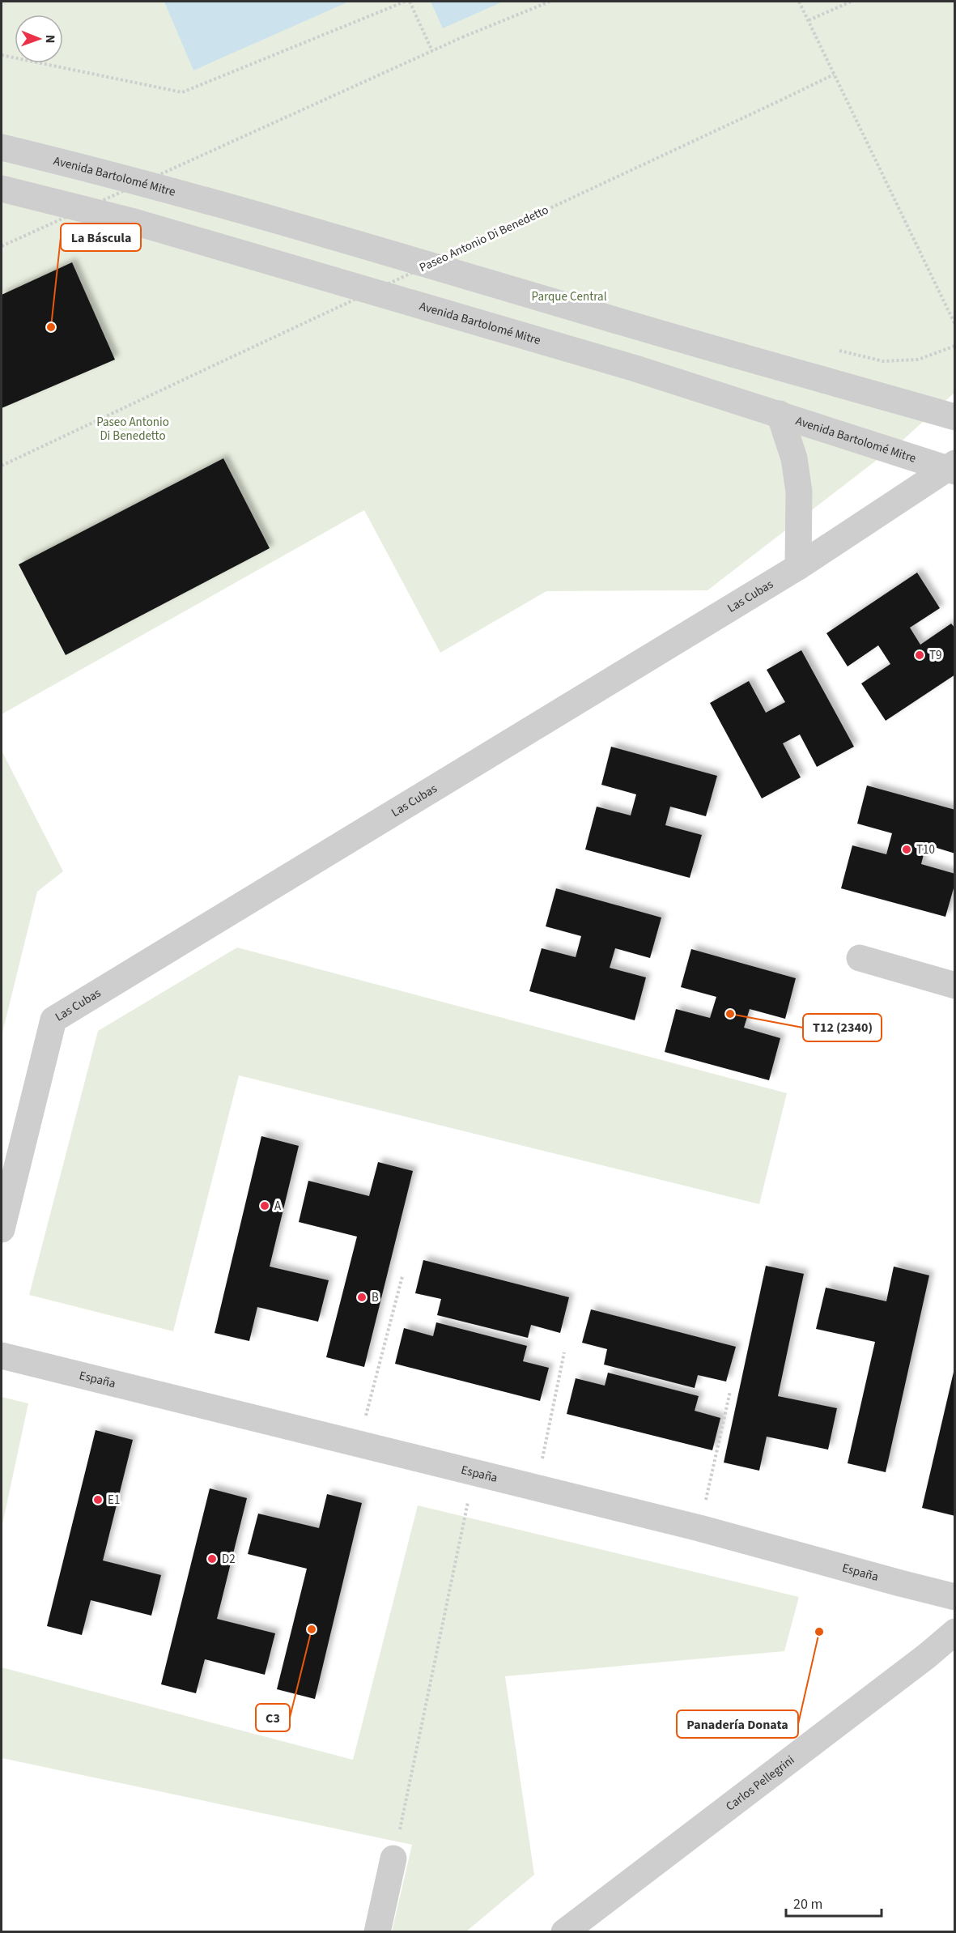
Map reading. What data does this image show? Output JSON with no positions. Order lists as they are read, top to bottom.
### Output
{
  "streets": {
    "street": [
      "Avenida Bartolomé Mitre",
      "Las Cubas",
      "España",
      "Carlos Pellegrini"
    ],
    "path": ["Paseo Antonio Di Benedetto"]
  },
  "crossings": [
    ["Avenida Bartolomé Mitre", "Las Cubas"]
  ],
  "parks": ["Parque Central", "Paseo Antonio Di Benedetto"],
  "places": [
    "La Báscula",
    "T9",
    "T10",
    "T12 (2340)",
    "A",
    "B",
    "E1",
    "D2",
    "C3",
    "Panadería Donata"
  ],
  "scale_bar": "20 m",
  "north": "right"
}
